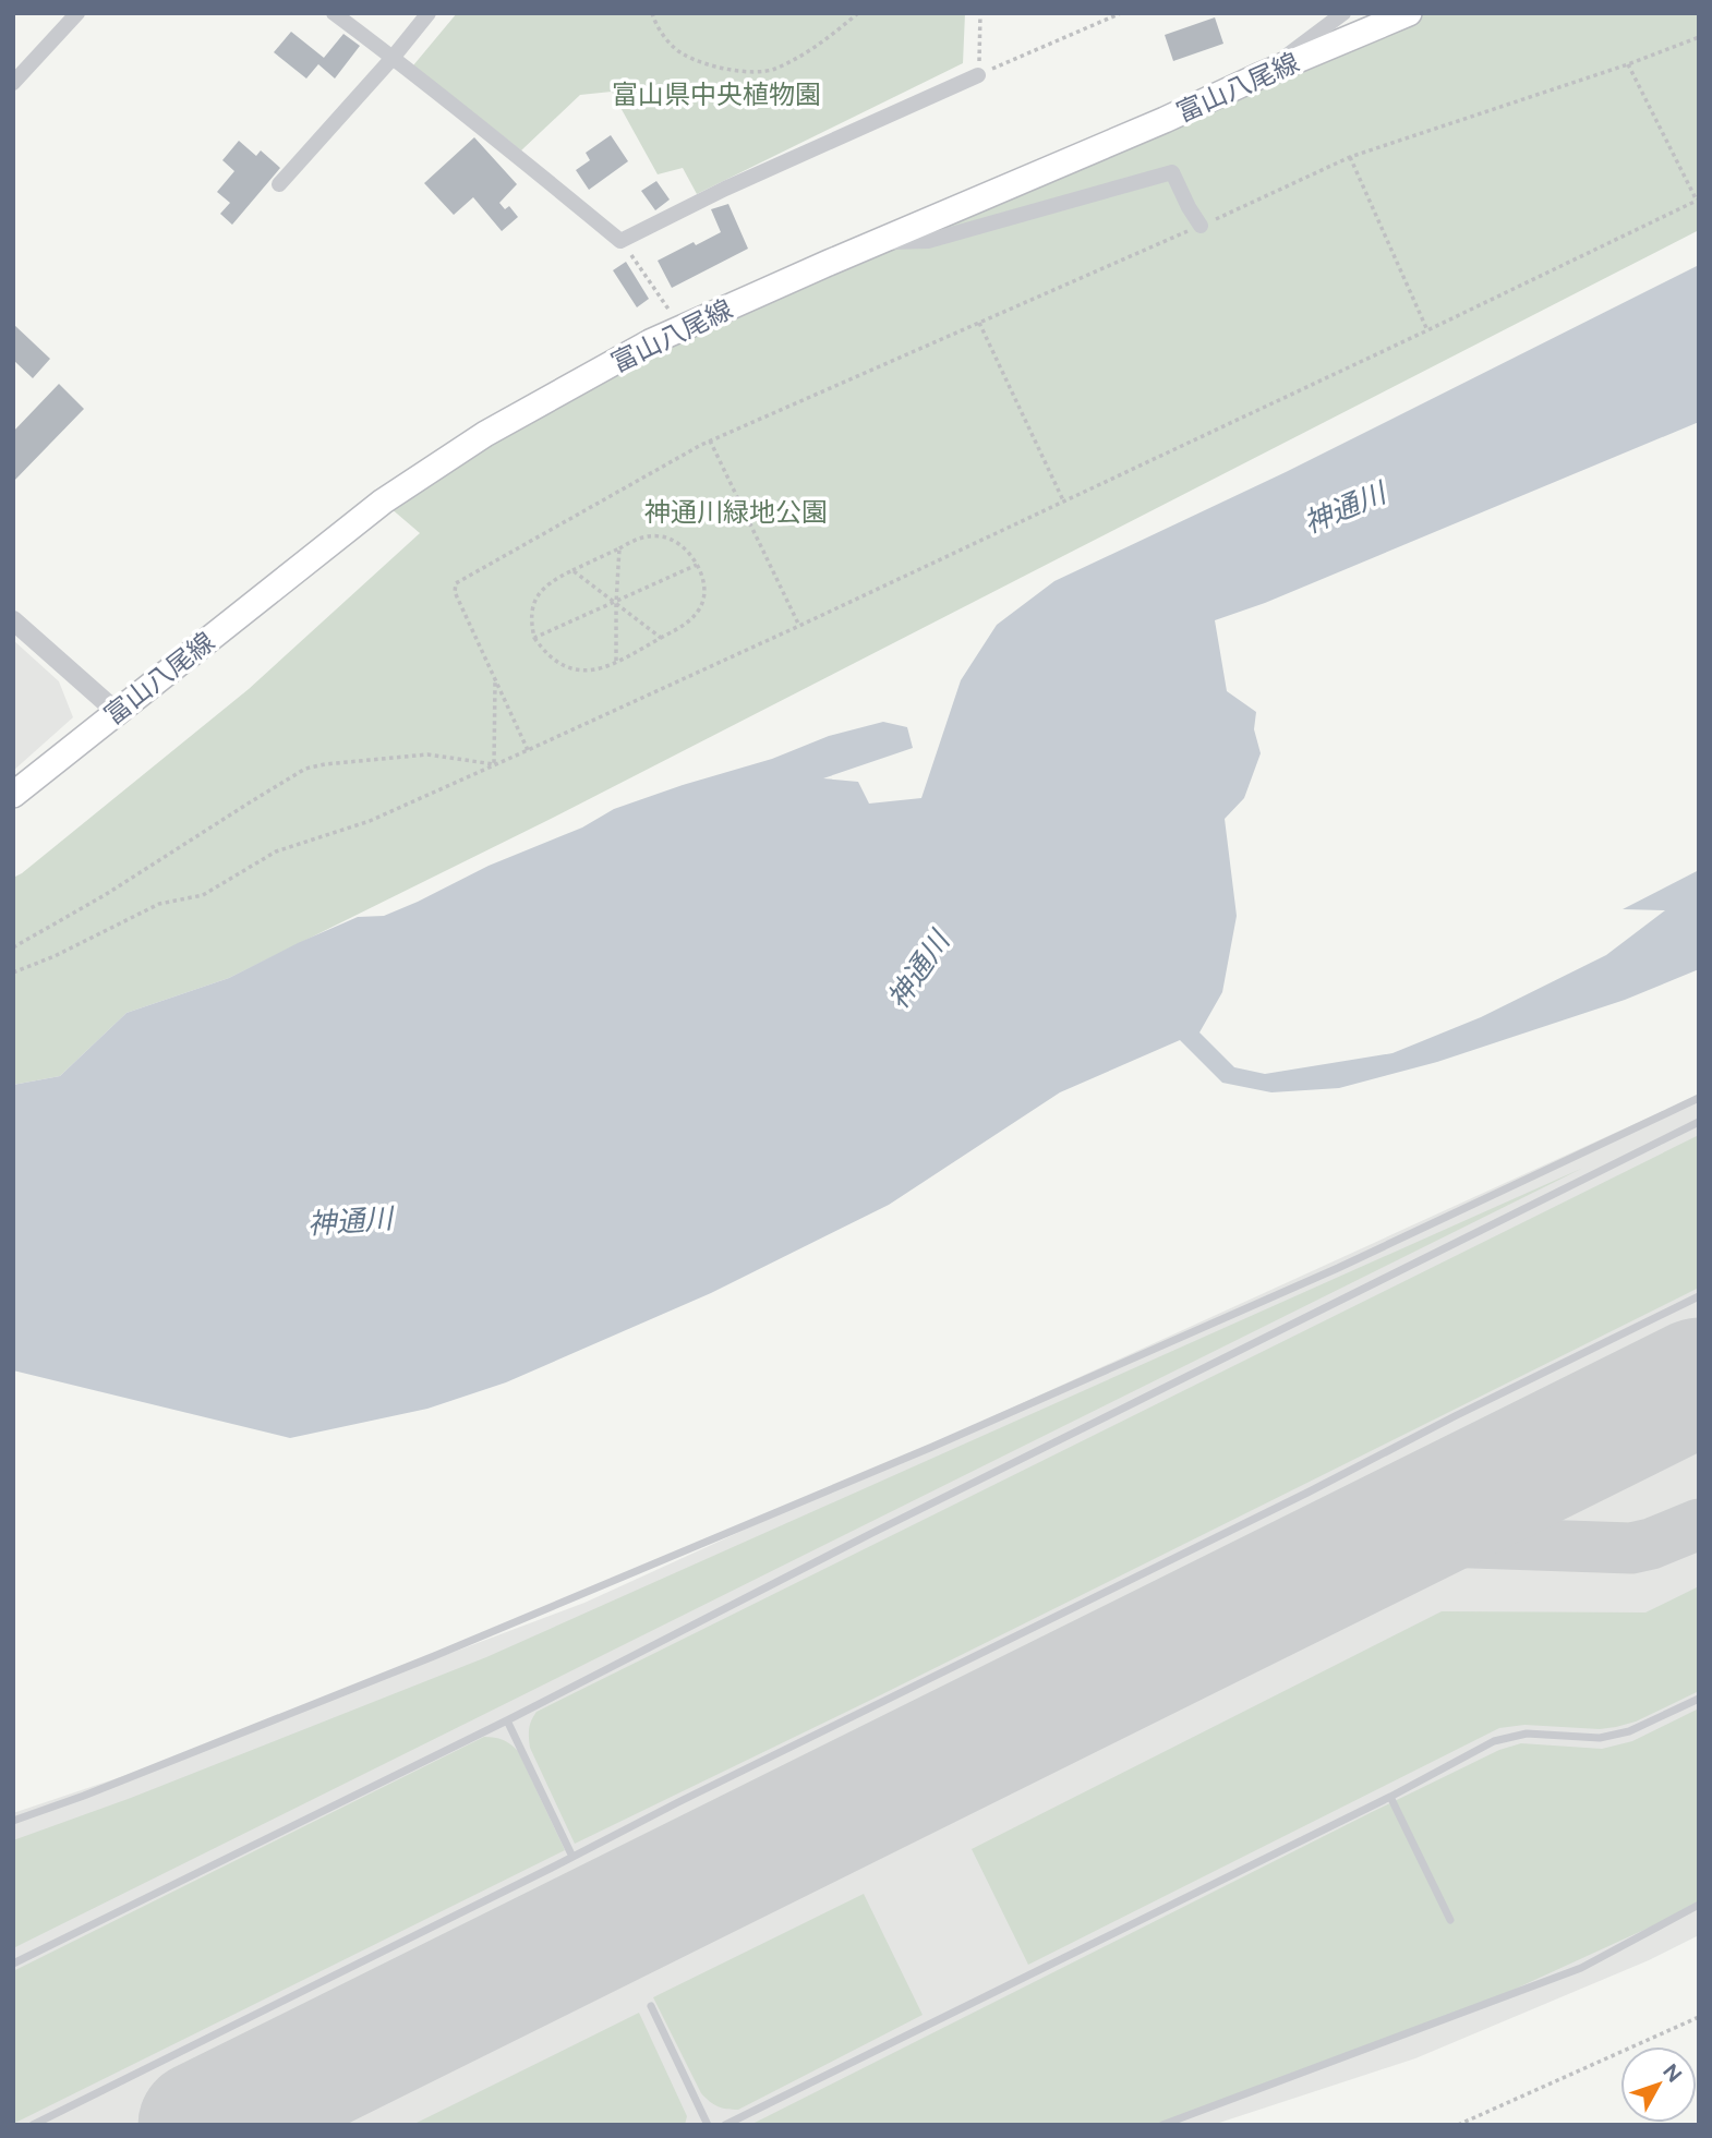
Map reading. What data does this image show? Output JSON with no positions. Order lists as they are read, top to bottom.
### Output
{
  "streets": {
    "main road": ["富山八尾線"]
  },
  "water": ["神通川"],
  "parks": ["富山県中央植物園", "神通川緑地公園"],
  "north": "top right"
}
